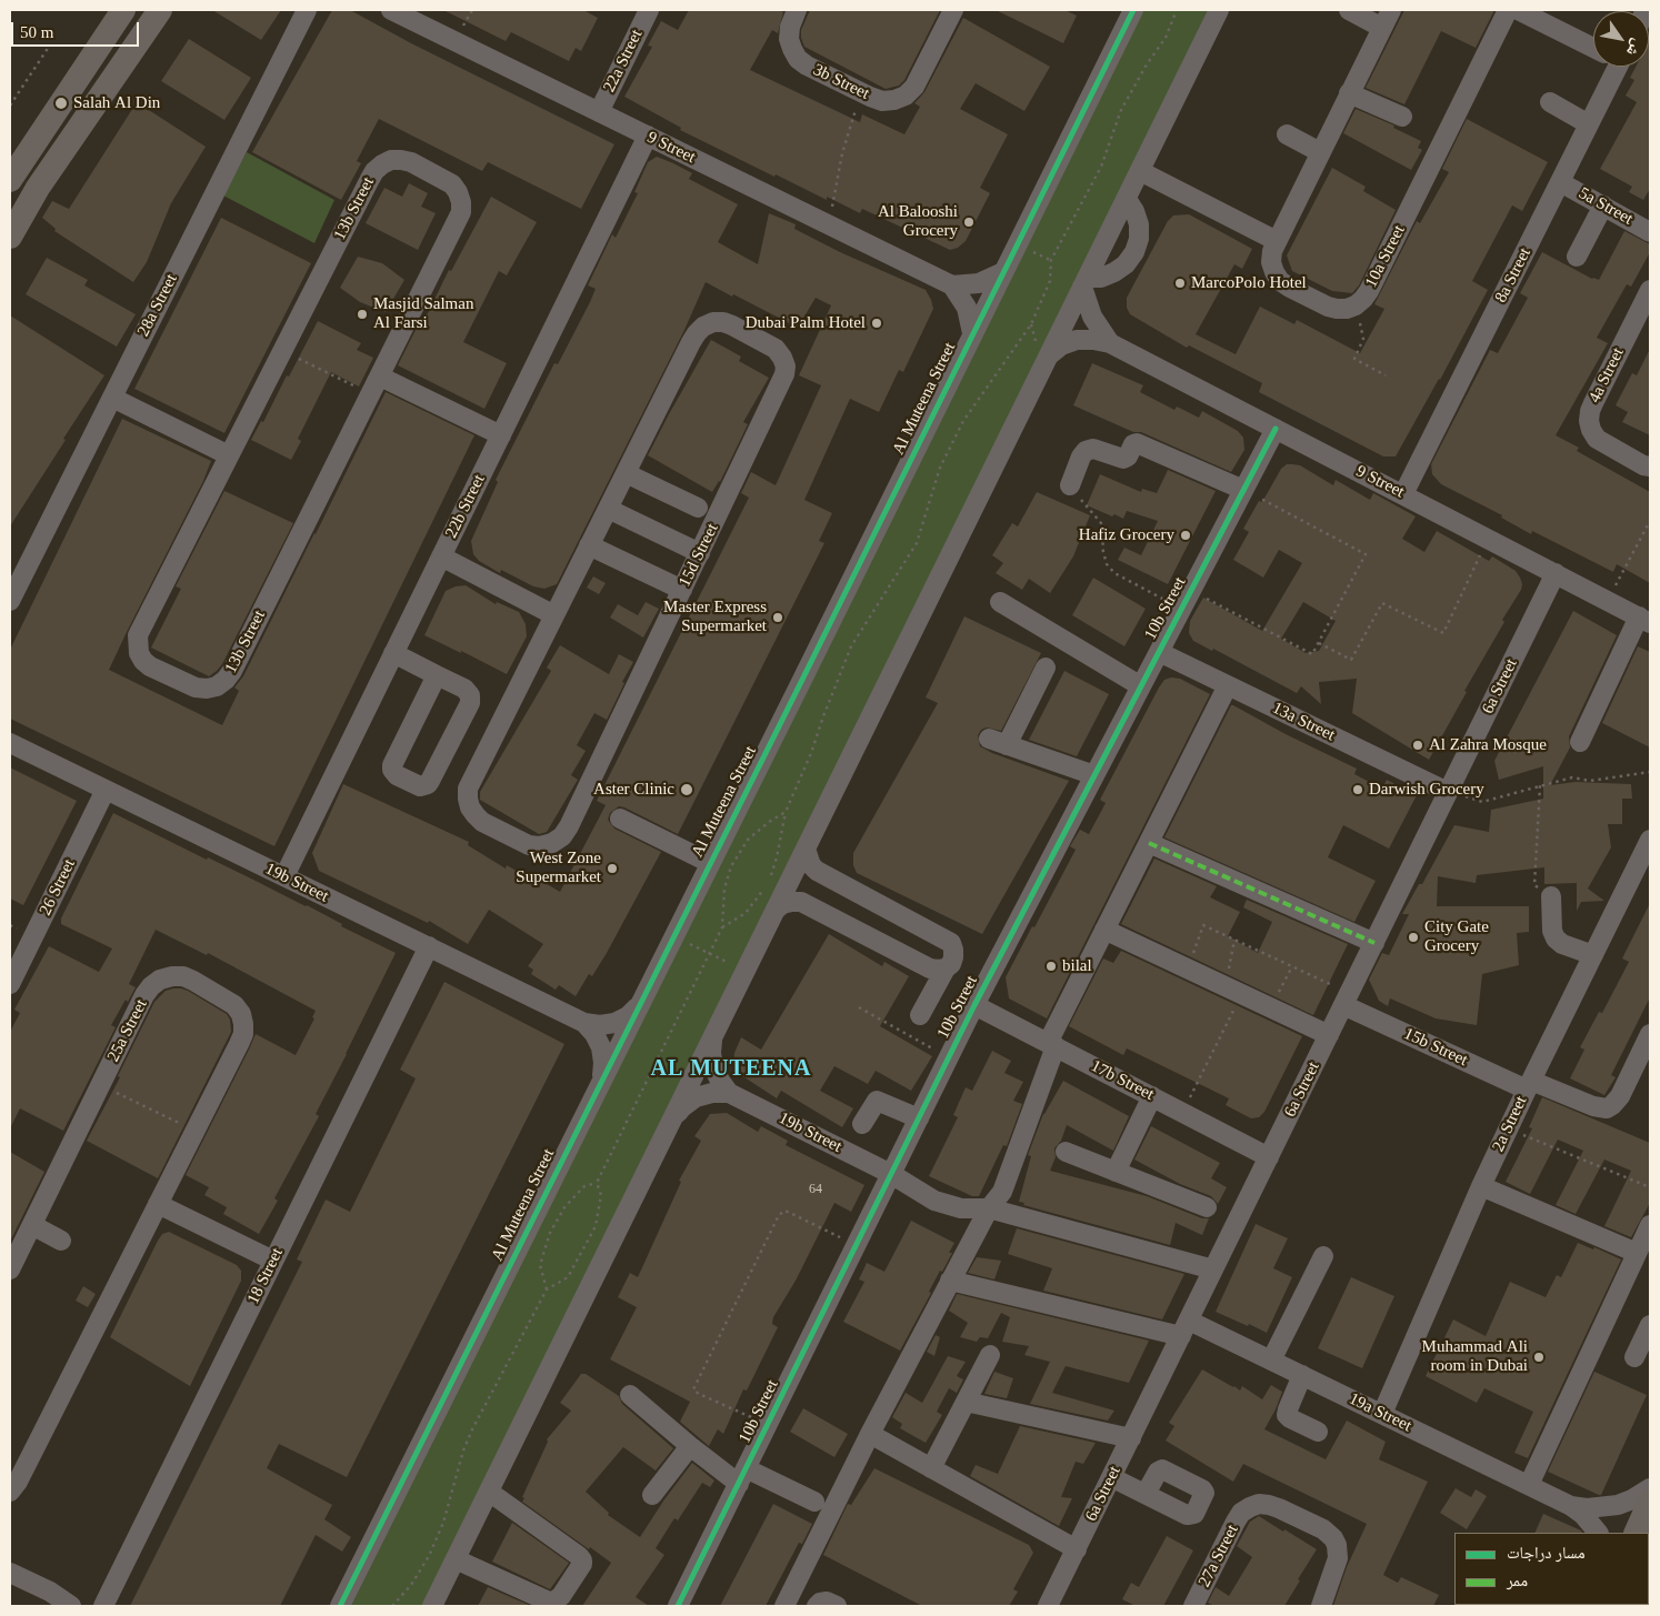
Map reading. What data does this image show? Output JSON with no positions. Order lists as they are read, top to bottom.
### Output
{
  "streets": {
    "street": [
      "22a Street",
      "3b Street",
      "9 Street",
      "5a Street",
      "13b Street",
      "10a Street",
      "8a Street",
      "28a Street",
      "4a Street",
      "Al Muteena Street",
      "22b Street",
      "15d Street",
      "10b Street",
      "6a Street",
      "13a Street",
      "19b Street",
      "26 Street",
      "25a Street",
      "15b Street",
      "17b Street",
      "2a Street",
      "18 Street",
      "19a Street",
      "27a Street"
    ]
  },
  "crossings": [
    ["22a Street", "9 Street"],
    ["9 Street", "8a Street"],
    ["9 Street", "Al Muteena Street"],
    ["9 Street", "22b Street"],
    ["9 Street", "10b Street"],
    ["9 Street", "6a Street"],
    ["5a Street", "8a Street"],
    ["Al Muteena Street", "19b Street"],
    ["22b Street", "19b Street"],
    ["10b Street", "13a Street"],
    ["10b Street", "19b Street"],
    ["10b Street", "17b Street"],
    ["6a Street", "13a Street"],
    ["6a Street", "19b Street"],
    ["6a Street", "15b Street"],
    ["6a Street", "17b Street"],
    ["6a Street", "19a Street"],
    ["19b Street", "26 Street"],
    ["19b Street", "18 Street"],
    ["15b Street", "2a Street"],
    ["2a Street", "19a Street"]
  ],
  "districts": ["AL MUTEENA"],
  "places": [
    "Salah Al Din",
    "Al Balooshi Grocery",
    "MarcoPolo Hotel",
    "Masjid Salman Al Farsi",
    "Dubai Palm Hotel",
    "Hafiz Grocery",
    "Master Express Supermarket",
    "Al Zahra Mosque",
    "Aster Clinic",
    "Darwish Grocery",
    "West Zone Supermarket",
    "City Gate Grocery",
    "bilal",
    "Muhammad Ali room in Dubai"
  ],
  "house_numbers": ["64"],
  "legend": ["مسار دراجات", "ممر"],
  "scale_bar": "50 m",
  "north": "bottom right"
}
